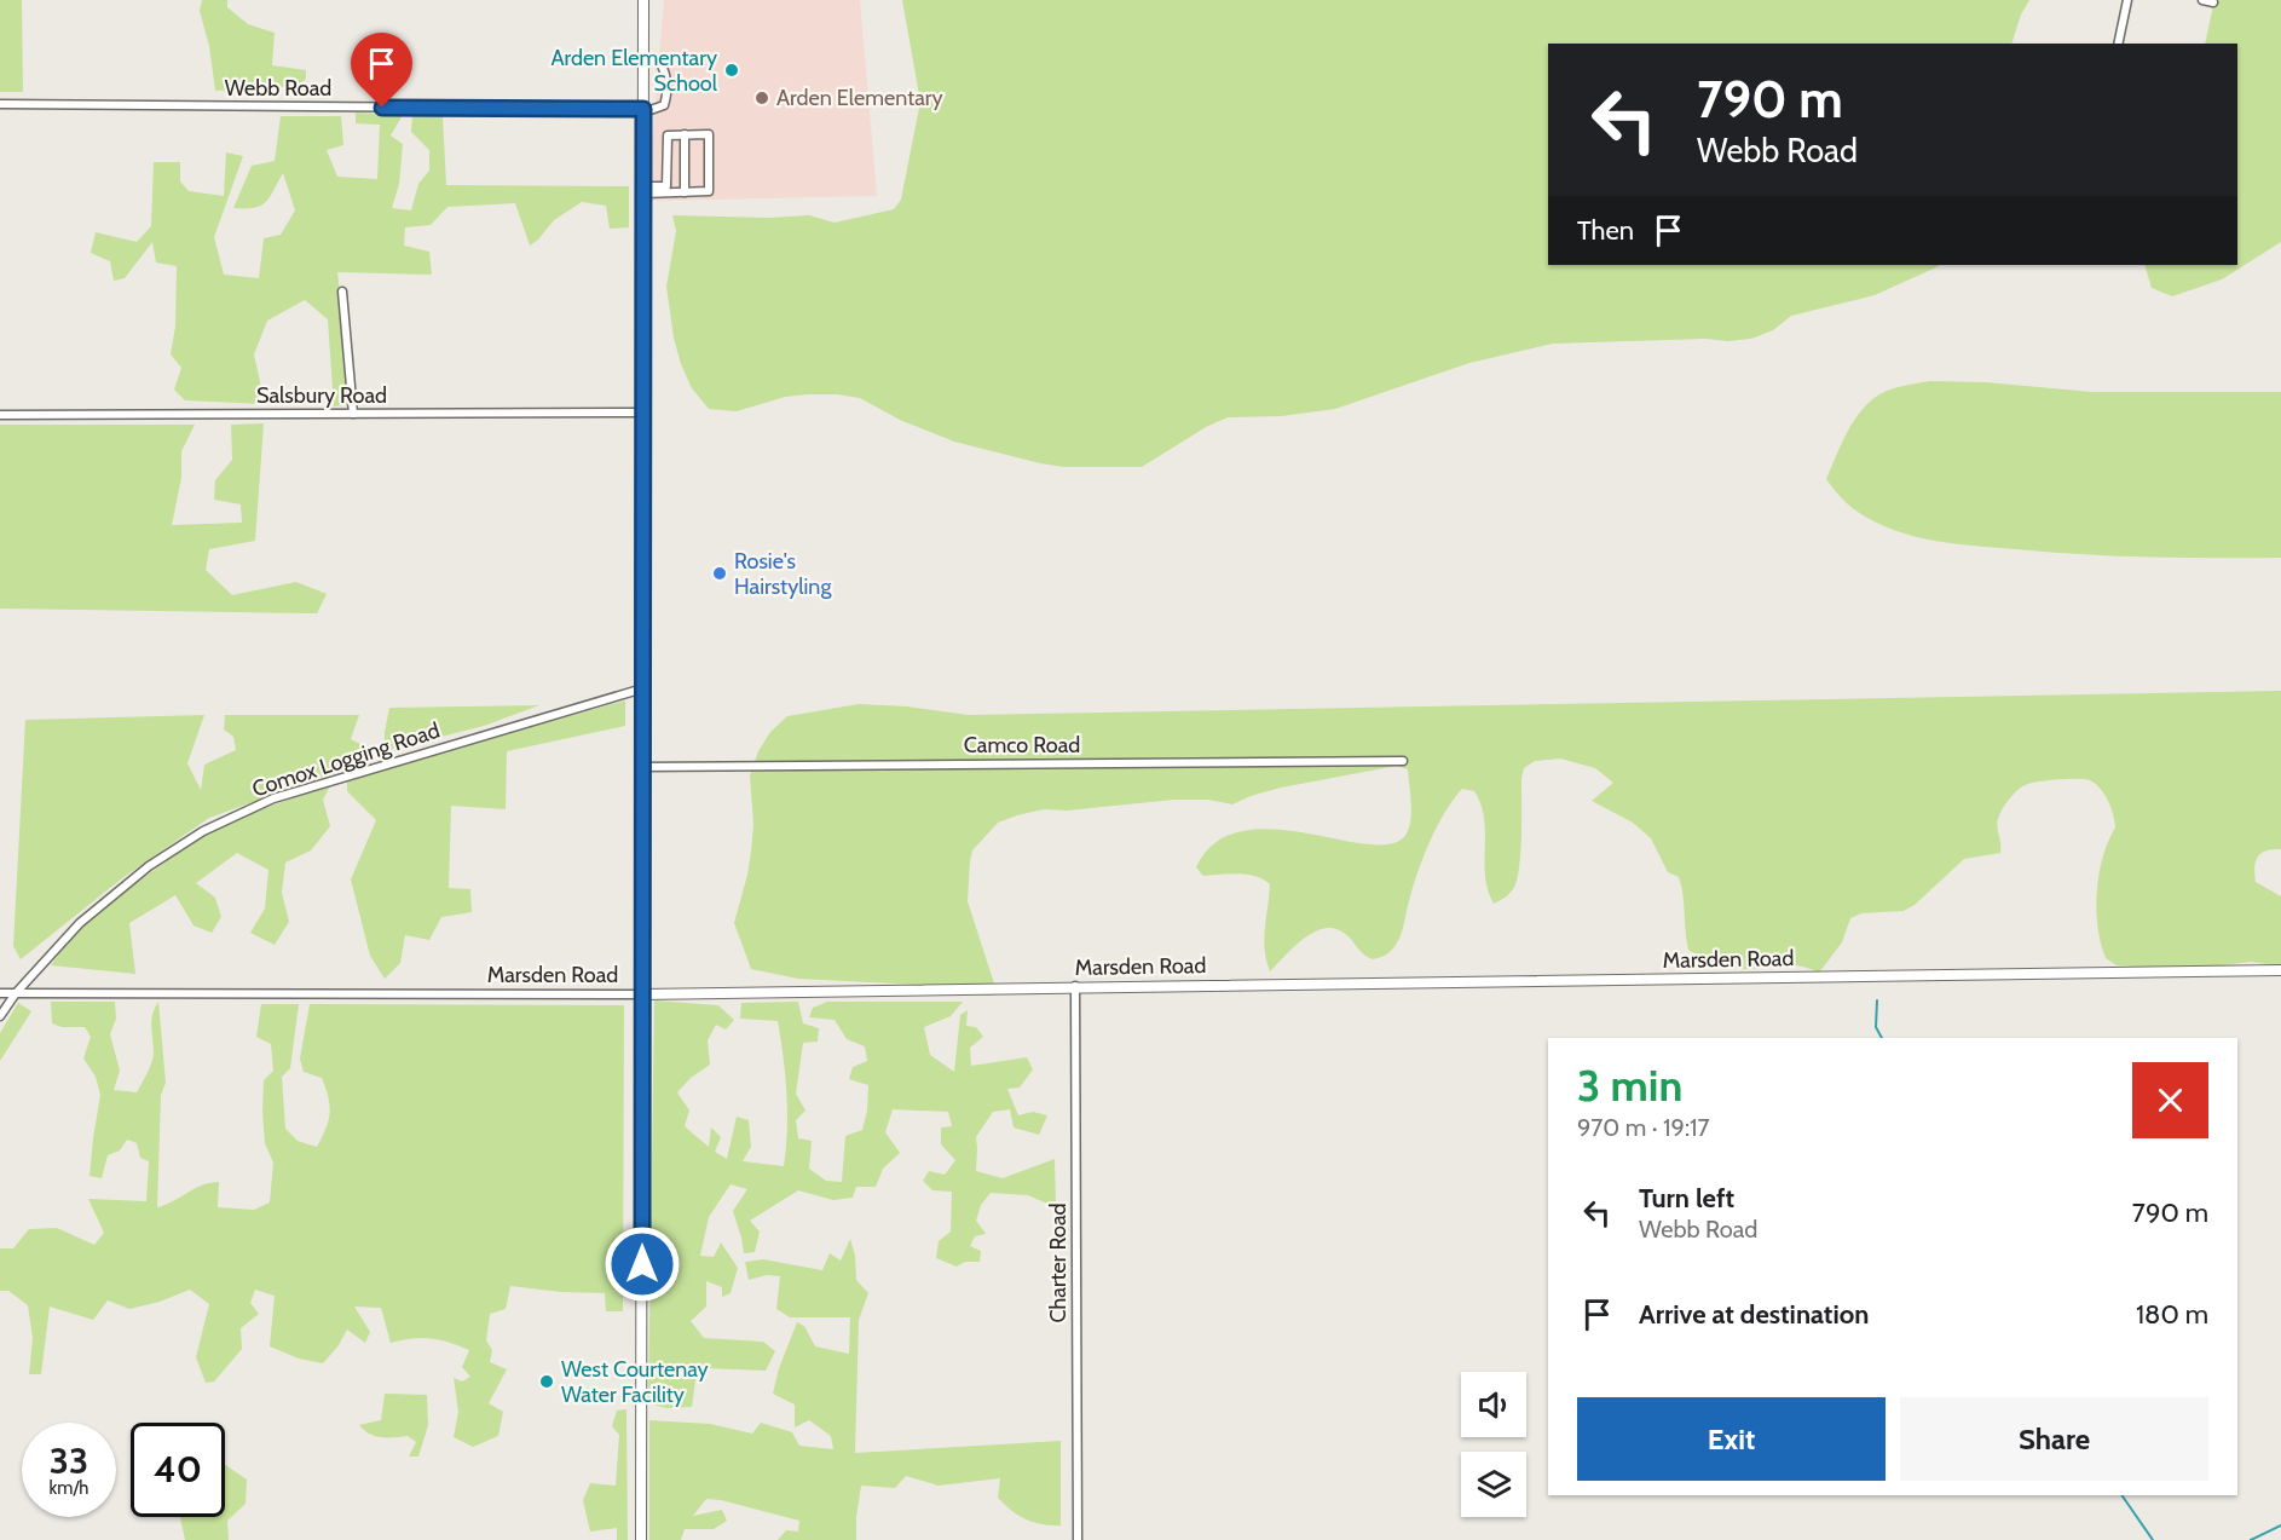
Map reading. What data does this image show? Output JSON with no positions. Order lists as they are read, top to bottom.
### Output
{
  "streets": {
    "street": [
      "Webb Road",
      "Salsbury Road",
      "Camco Road",
      "Comox Logging Road",
      "Marsden Road",
      "Charter Road"
    ]
  },
  "crossings": [
    ["Comox Logging Road", "Marsden Road"],
    ["Marsden Road", "Charter Road"]
  ],
  "places": [
    "Arden Elementary School",
    "Arden Elementary",
    "Rosie's Hairstyling",
    "West Courtenay Water Facility"
  ],
  "page": {
    "turn": ["790 m", "Webb Road"],
    "then": "Then",
    "heading": ["3 min", "970 m · 19:17"],
    "list": [
      {
        "name": "Turn left",
        "note": "Webb Road",
        "value": "790 m"
      },
      {
        "name": "Arrive at destination",
        "value": "180 m"
      }
    ],
    "buttons": ["Exit", "Share"],
    "speed": "33 km/h",
    "limit": "40"
  }
}
